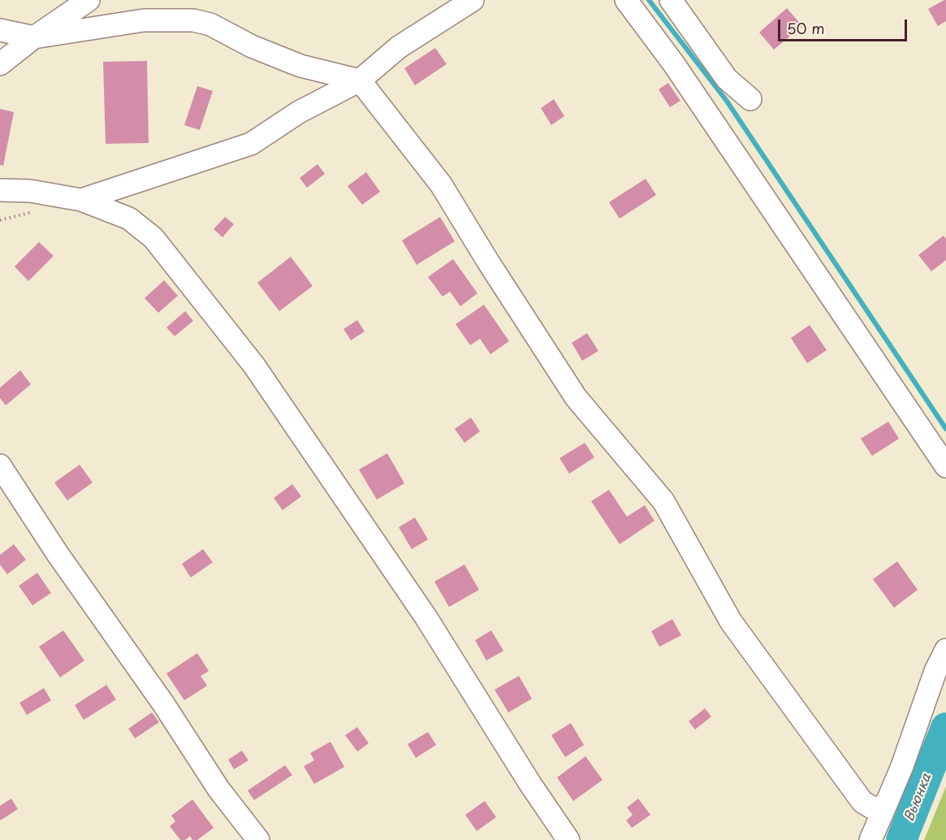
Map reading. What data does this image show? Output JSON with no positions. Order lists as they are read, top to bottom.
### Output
{
  "water": ["Вьюнка"],
  "scale_bar": "50 m"
}
